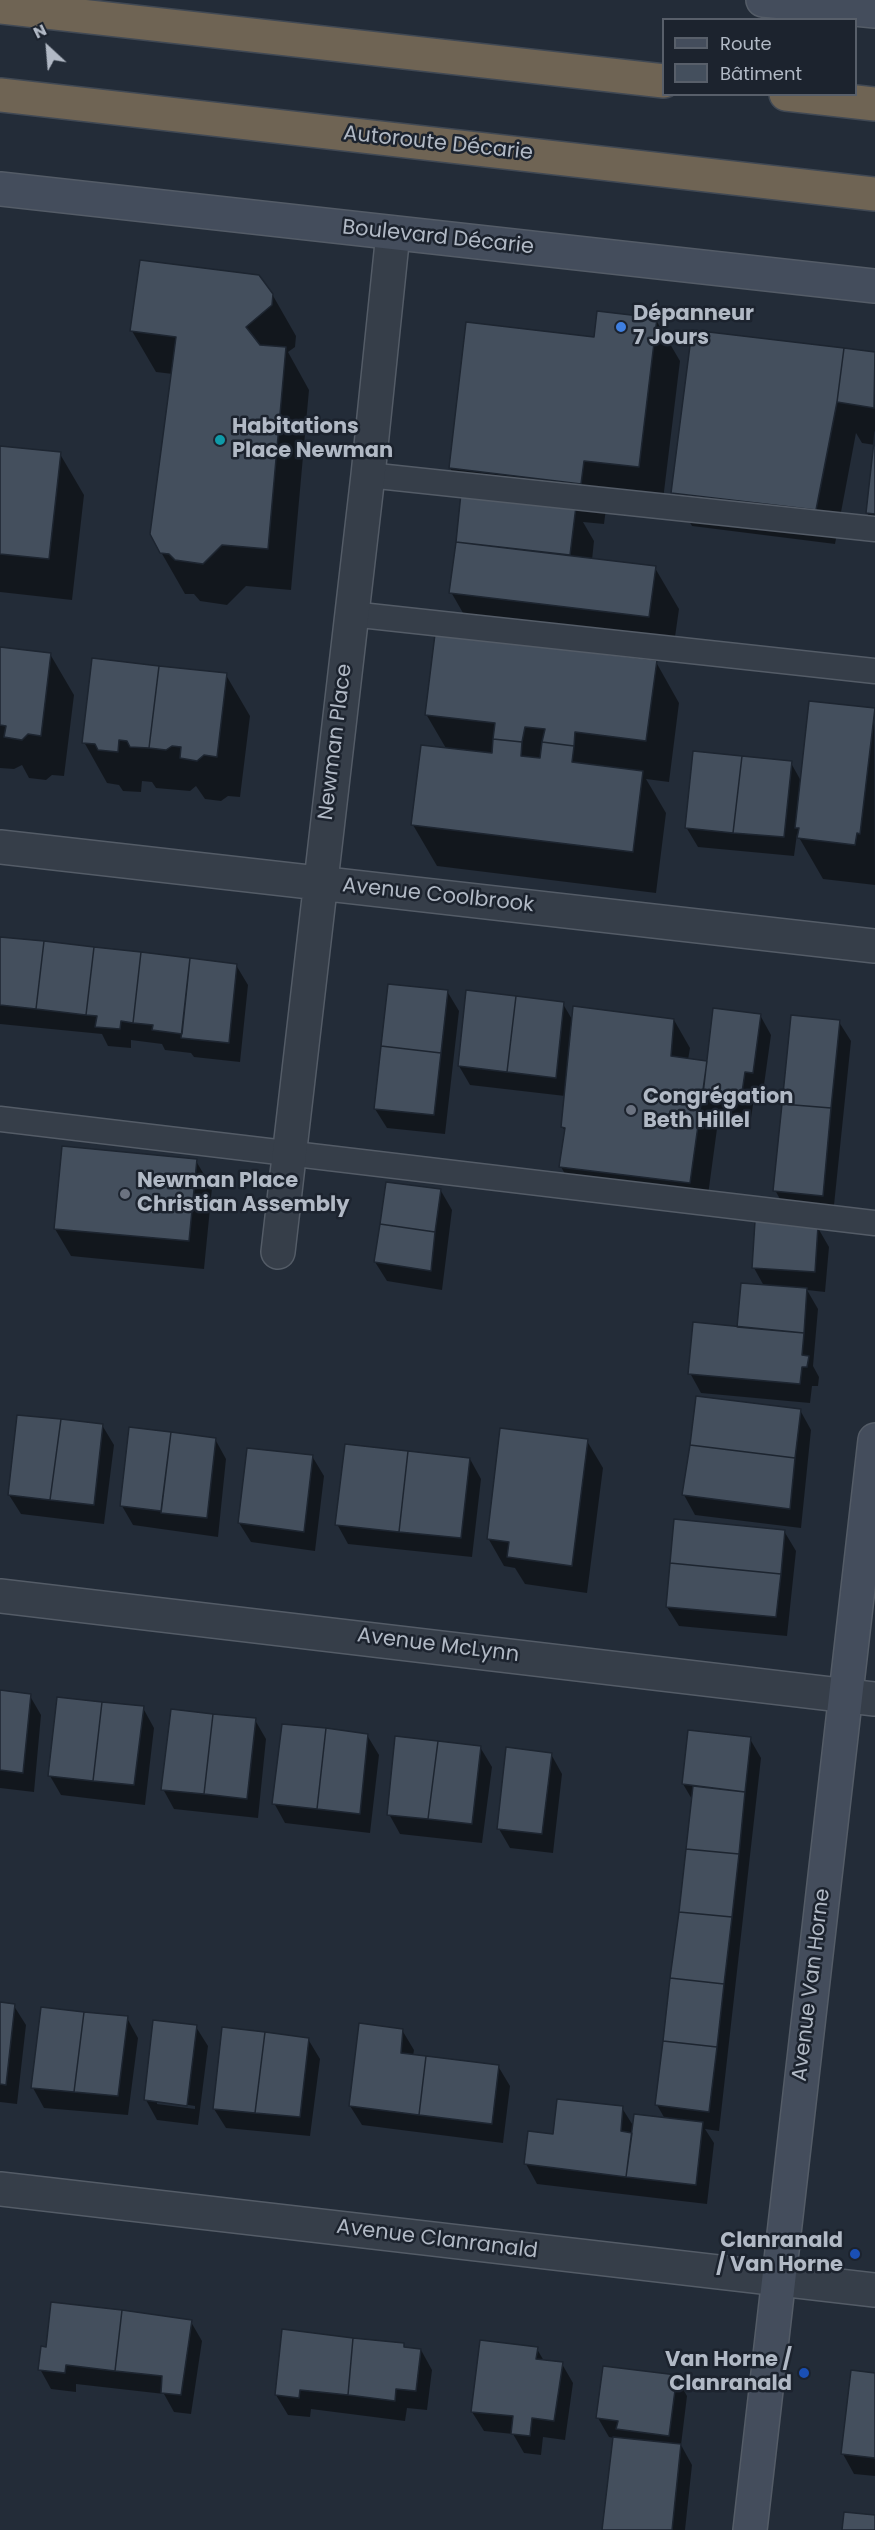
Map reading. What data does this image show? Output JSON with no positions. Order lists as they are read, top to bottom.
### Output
{
  "streets": {
    "highway": ["Autoroute Décarie"],
    "main road": ["Boulevard Décarie", "Avenue Van Horne"],
    "street": [
      "Newman Place",
      "Avenue Coolbrook",
      "Avenue McLynn",
      "Avenue Clanranald"
    ]
  },
  "crossings": [
    ["Boulevard Décarie", "Newman Place"],
    ["Newman Place", "Avenue Coolbrook"],
    ["Avenue McLynn", "Avenue Van Horne"],
    ["Avenue Van Horne", "Avenue Clanranald"]
  ],
  "places": [
    "Dépanneur 7 Jours",
    "Habitations Place Newman",
    "Congrégation Beth Hillel",
    "Newman Place Christian Assembly",
    "Clanranald / Van Horne",
    "Van Horne / Clanranald"
  ],
  "legend": ["Route", "Bâtiment"],
  "north": "top left"
}
